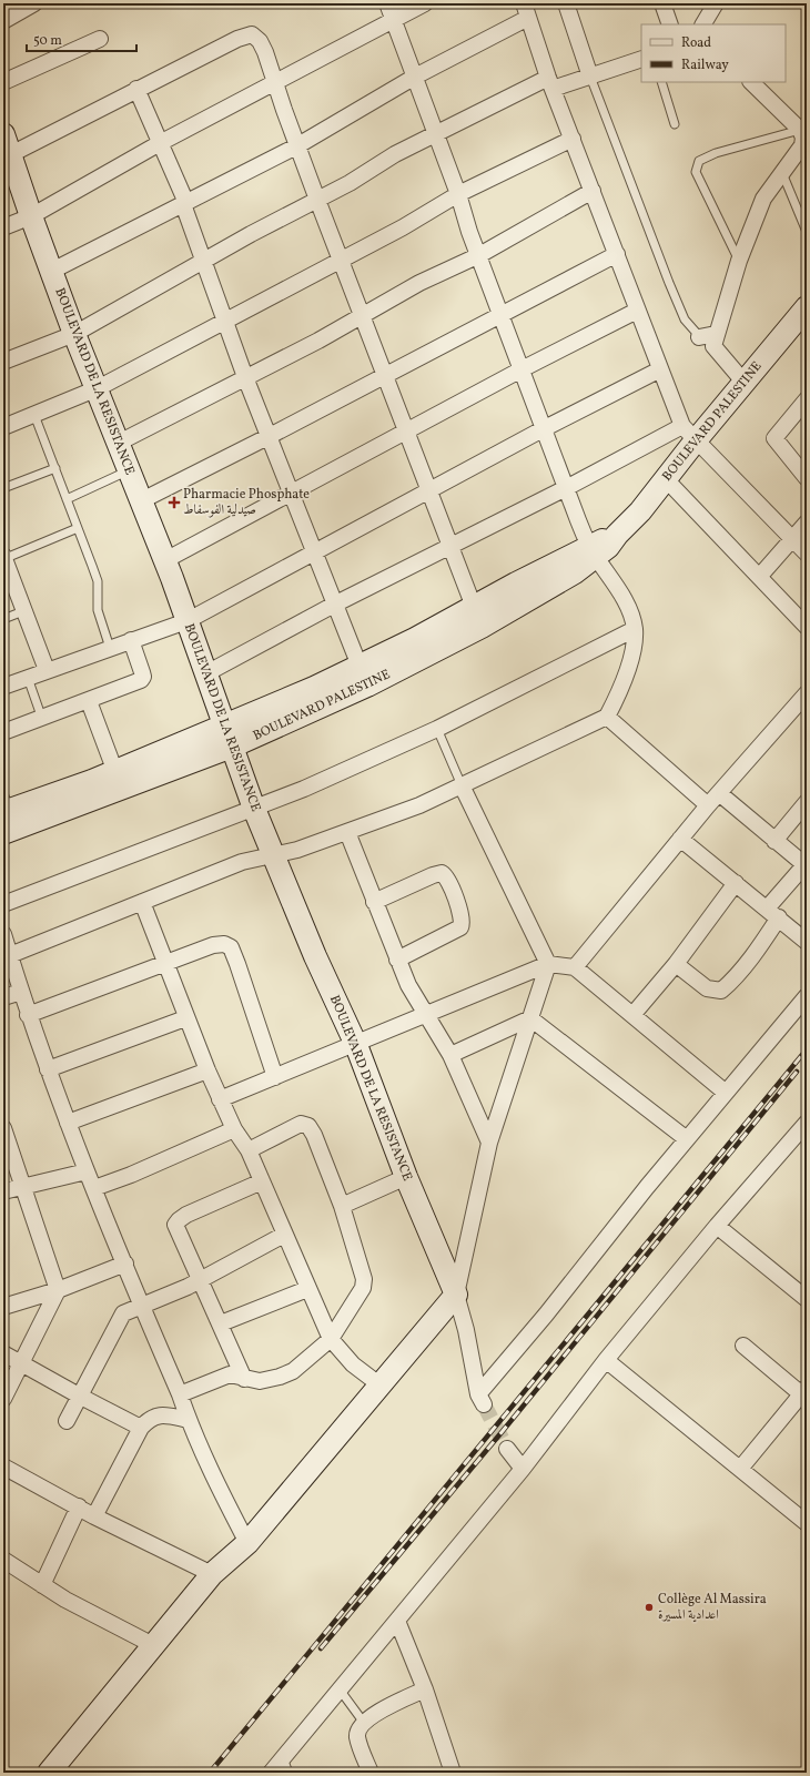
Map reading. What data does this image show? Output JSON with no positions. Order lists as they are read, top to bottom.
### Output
{
  "streets": {
    "street": ["BOULEVARD DE LA RESISTANCE", "BOULEVARD PALESTINE"]
  },
  "crossings": [
    ["BOULEVARD DE LA RESISTANCE", "BOULEVARD PALESTINE"]
  ],
  "places": {
    "health": ["Pharmacie Phosphate صيدلية الفوسفاط"],
    "other": ["Collège Al Massira اعدادية المسيرة"]
  },
  "legend": ["Road", "Railway"],
  "scale_bar": "50 m"
}
